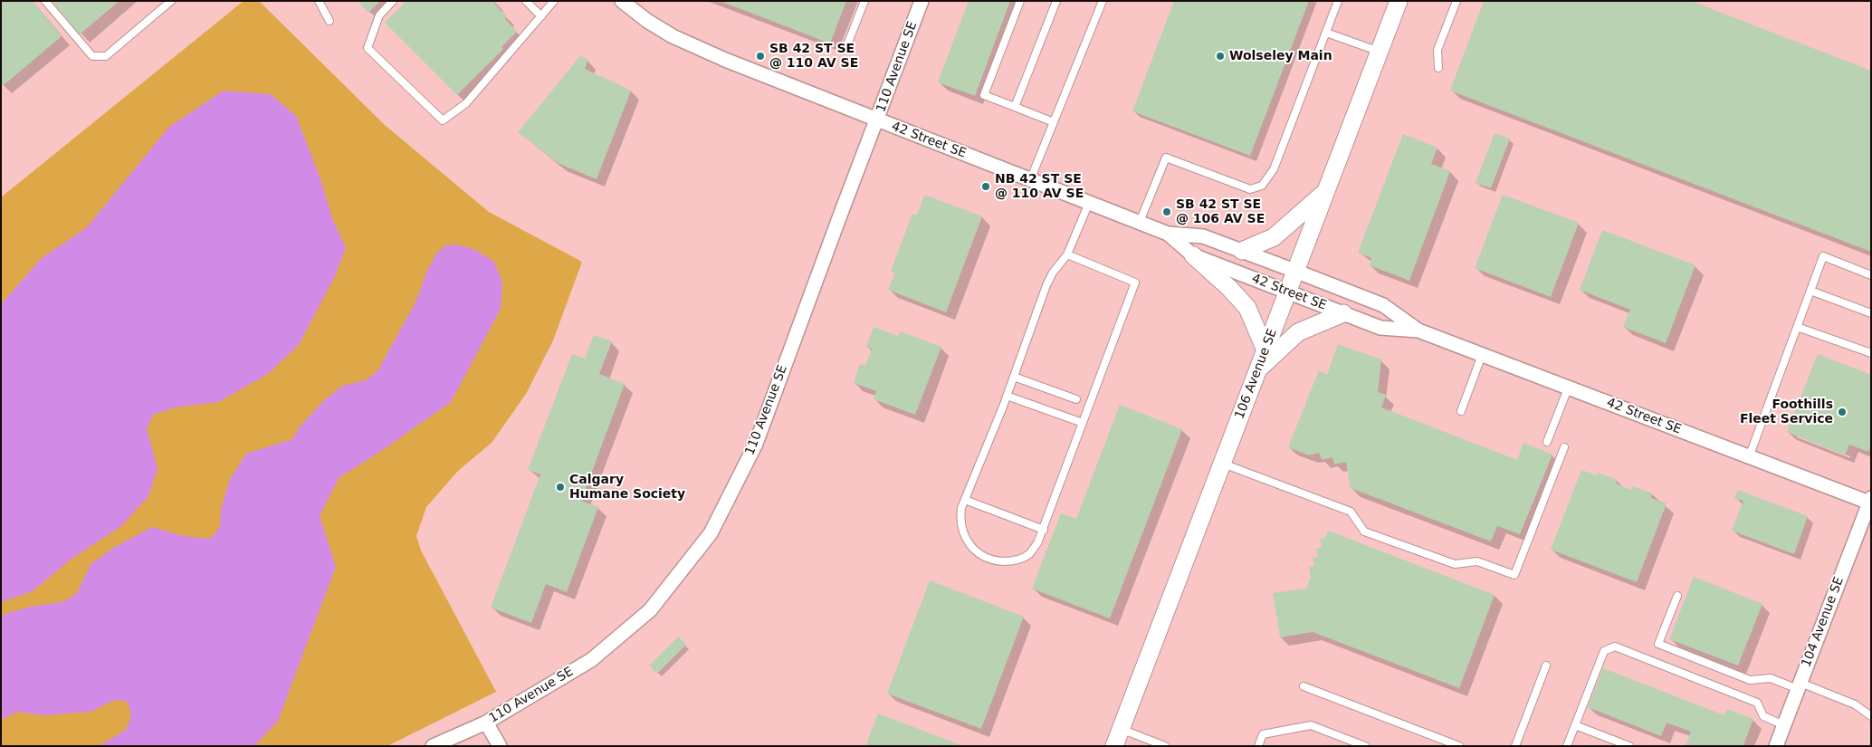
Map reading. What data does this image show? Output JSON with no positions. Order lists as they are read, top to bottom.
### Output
{
  "streets": {
    "street": [
      "110 Avenue SE",
      "42 Street SE",
      "106 Avenue SE",
      "104 Avenue SE"
    ]
  },
  "crossings": [
    ["110 Avenue SE", "42 Street SE"],
    ["42 Street SE", "106 Avenue SE"],
    ["42 Street SE", "104 Avenue SE"]
  ],
  "places": [
    "SB 42 ST SE @ 110 AV SE",
    "Wolseley Main",
    "NB 42 ST SE @ 110 AV SE",
    "SB 42 ST SE @ 106 AV SE",
    "Foothills Fleet Service",
    "Calgary Humane Society"
  ]
}
